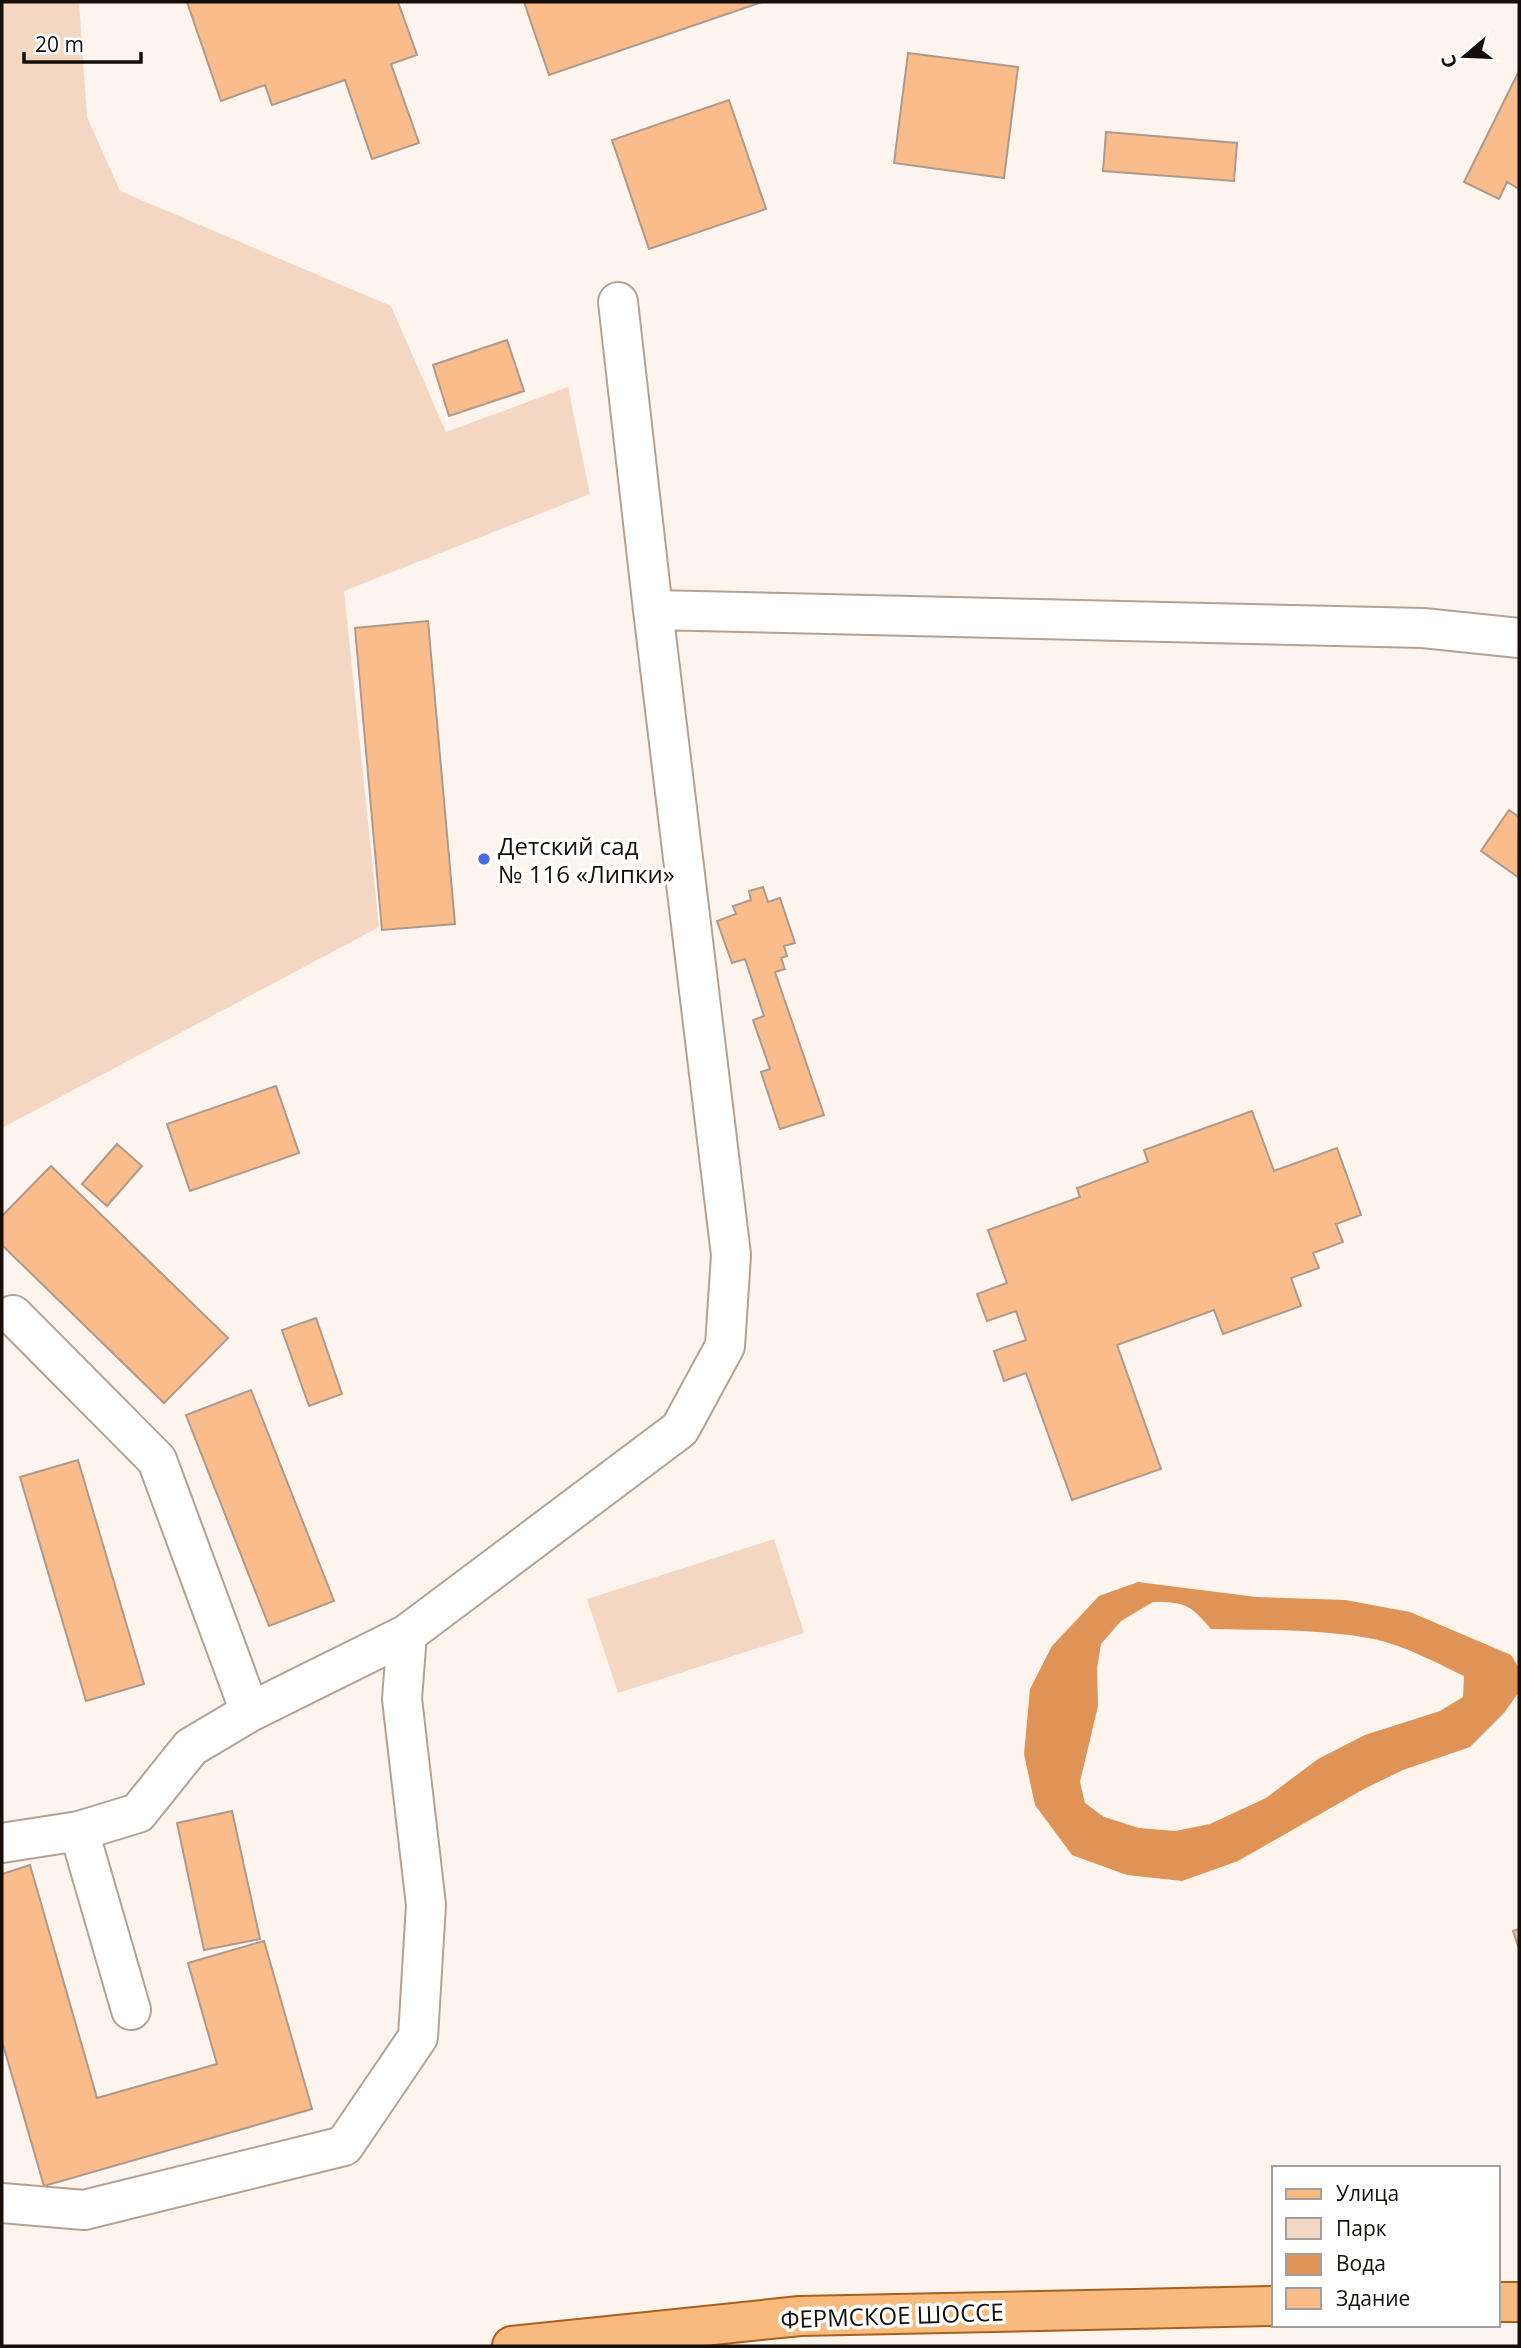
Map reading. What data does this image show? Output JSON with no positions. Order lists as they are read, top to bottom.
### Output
{
  "streets": {
    "main road": ["ФЕРМСКОЕ ШОССЕ"]
  },
  "places": ["Детский сад № 116 «Липки»"],
  "legend": [
    "Улица",
    "Парк",
    "Вода",
    "Здание"
  ],
  "scale_bar": "20 m",
  "north": "left"
}
